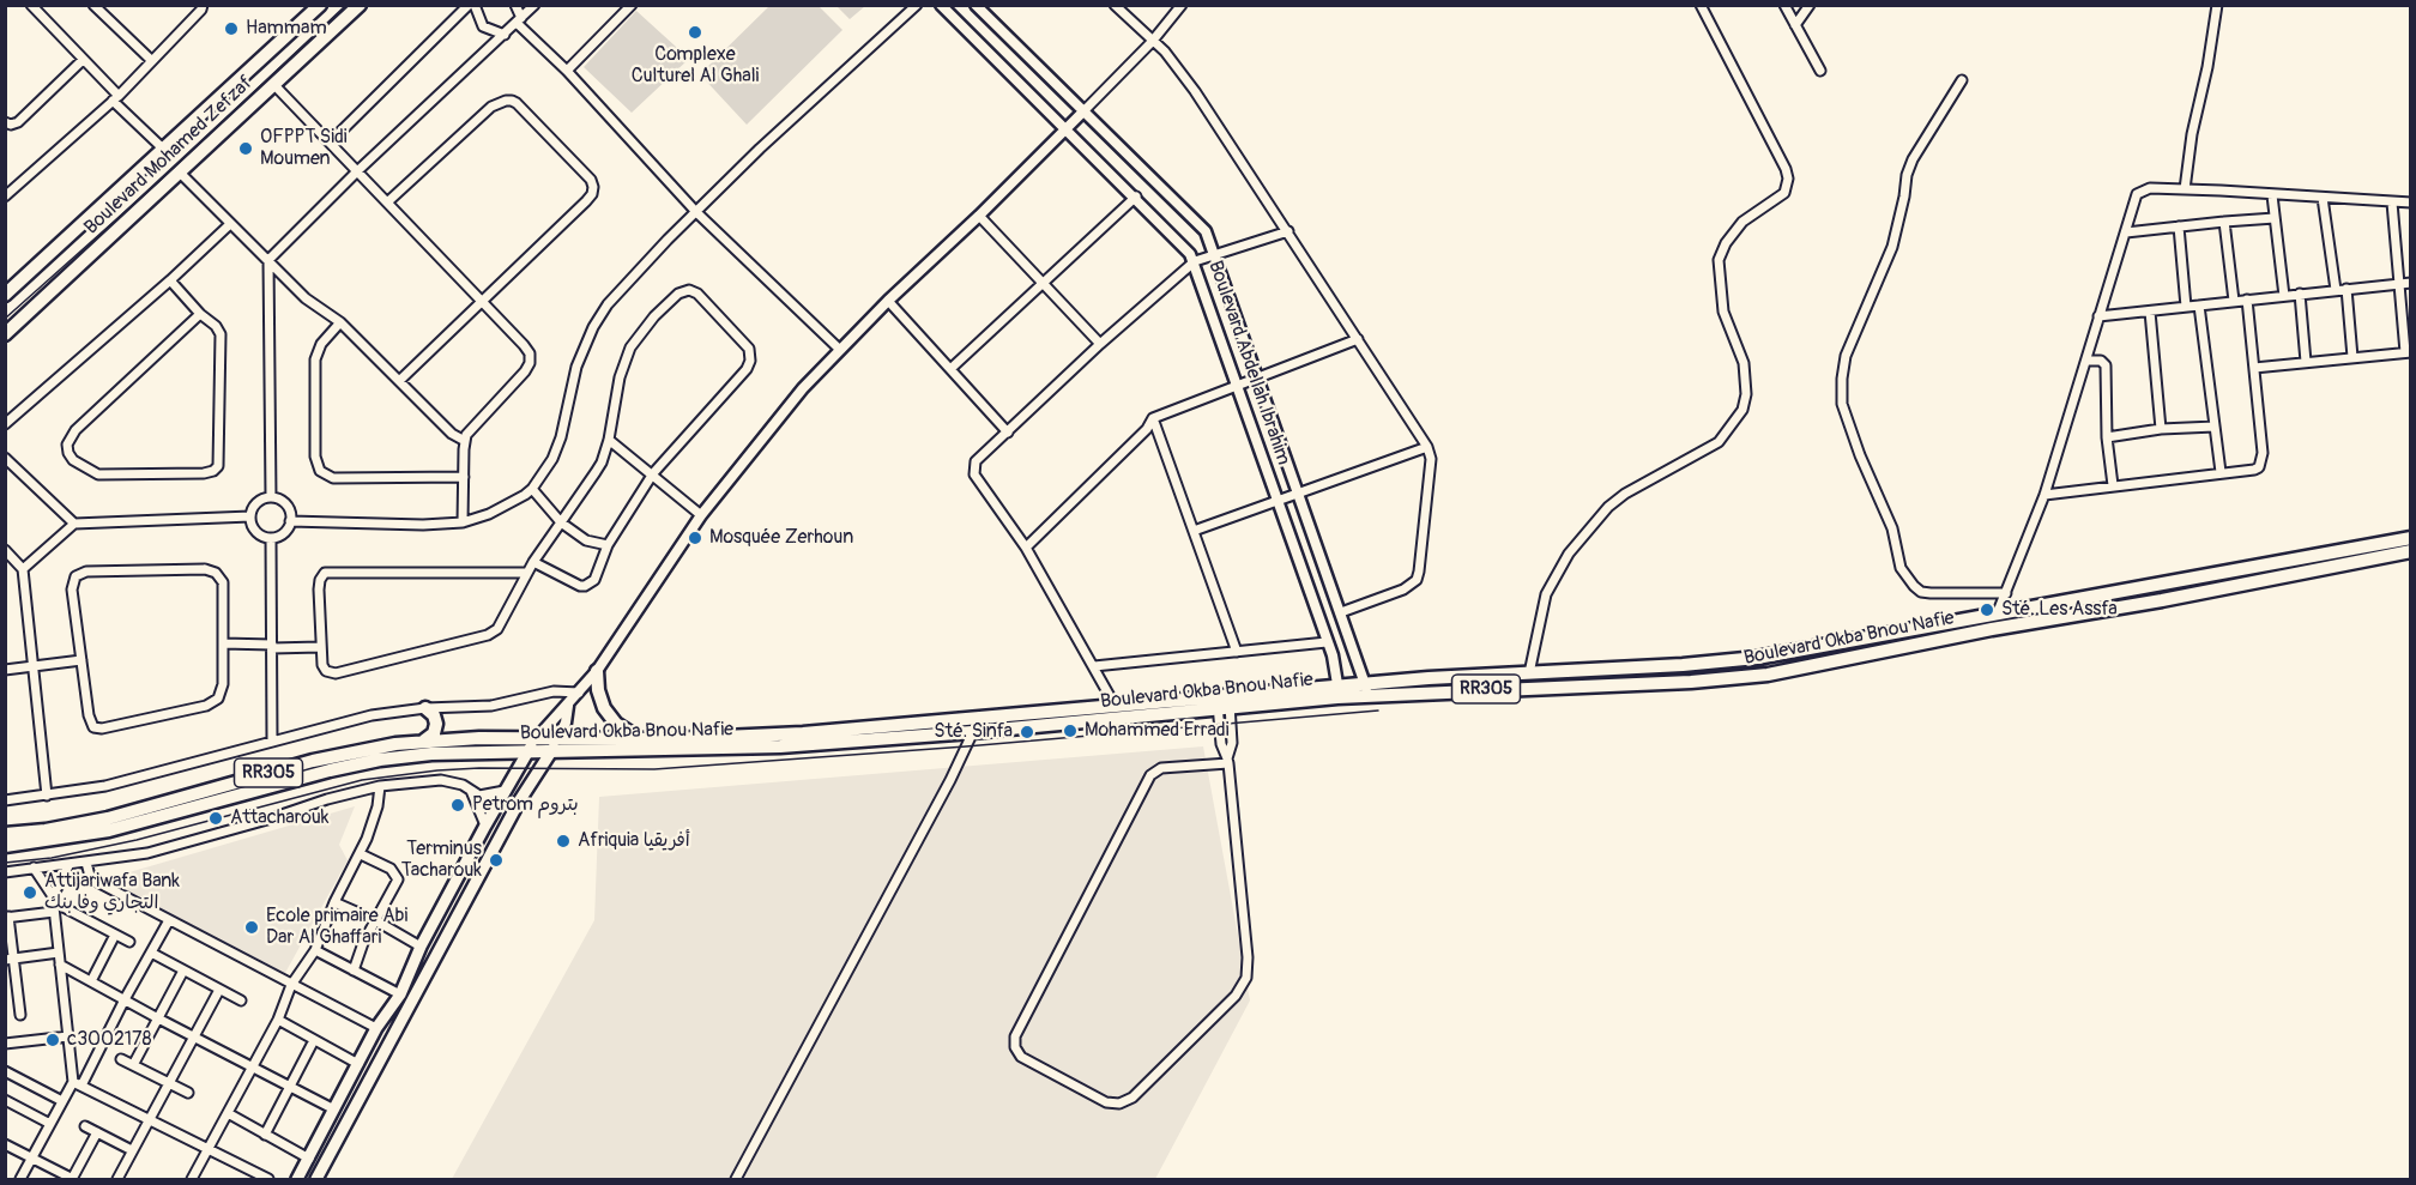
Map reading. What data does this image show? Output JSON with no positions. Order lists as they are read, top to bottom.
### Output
{
  "streets": {
    "main road": ["Boulevard Mohamed Zefzaf", "Boulevard Okba Bnou Nafie", "RR305"],
    "street": ["Boulevard Abdellah Ibrahim"]
  },
  "crossings": [
    ["Boulevard Abdellah Ibrahim", "Boulevard Okba Bnou Nafie"]
  ],
  "places": [
    "Hammam",
    "Complexe Culturel Al Ghali",
    "OFPPT Sidi Moumen",
    "Mosquée Zerhoun",
    "Sté. Les Assfa",
    "Mohammed Erradi",
    "Sté. Sinfa",
    "Petrom بتروم",
    "Attacharouk",
    "Afriquia أفريقيا",
    "Terminus Tacharouk",
    "Attijariwafa Bank التجاري وفا بنك",
    "Ecole primaire Abi Dar Al Ghaffari",
    "c3002178"
  ]
}
